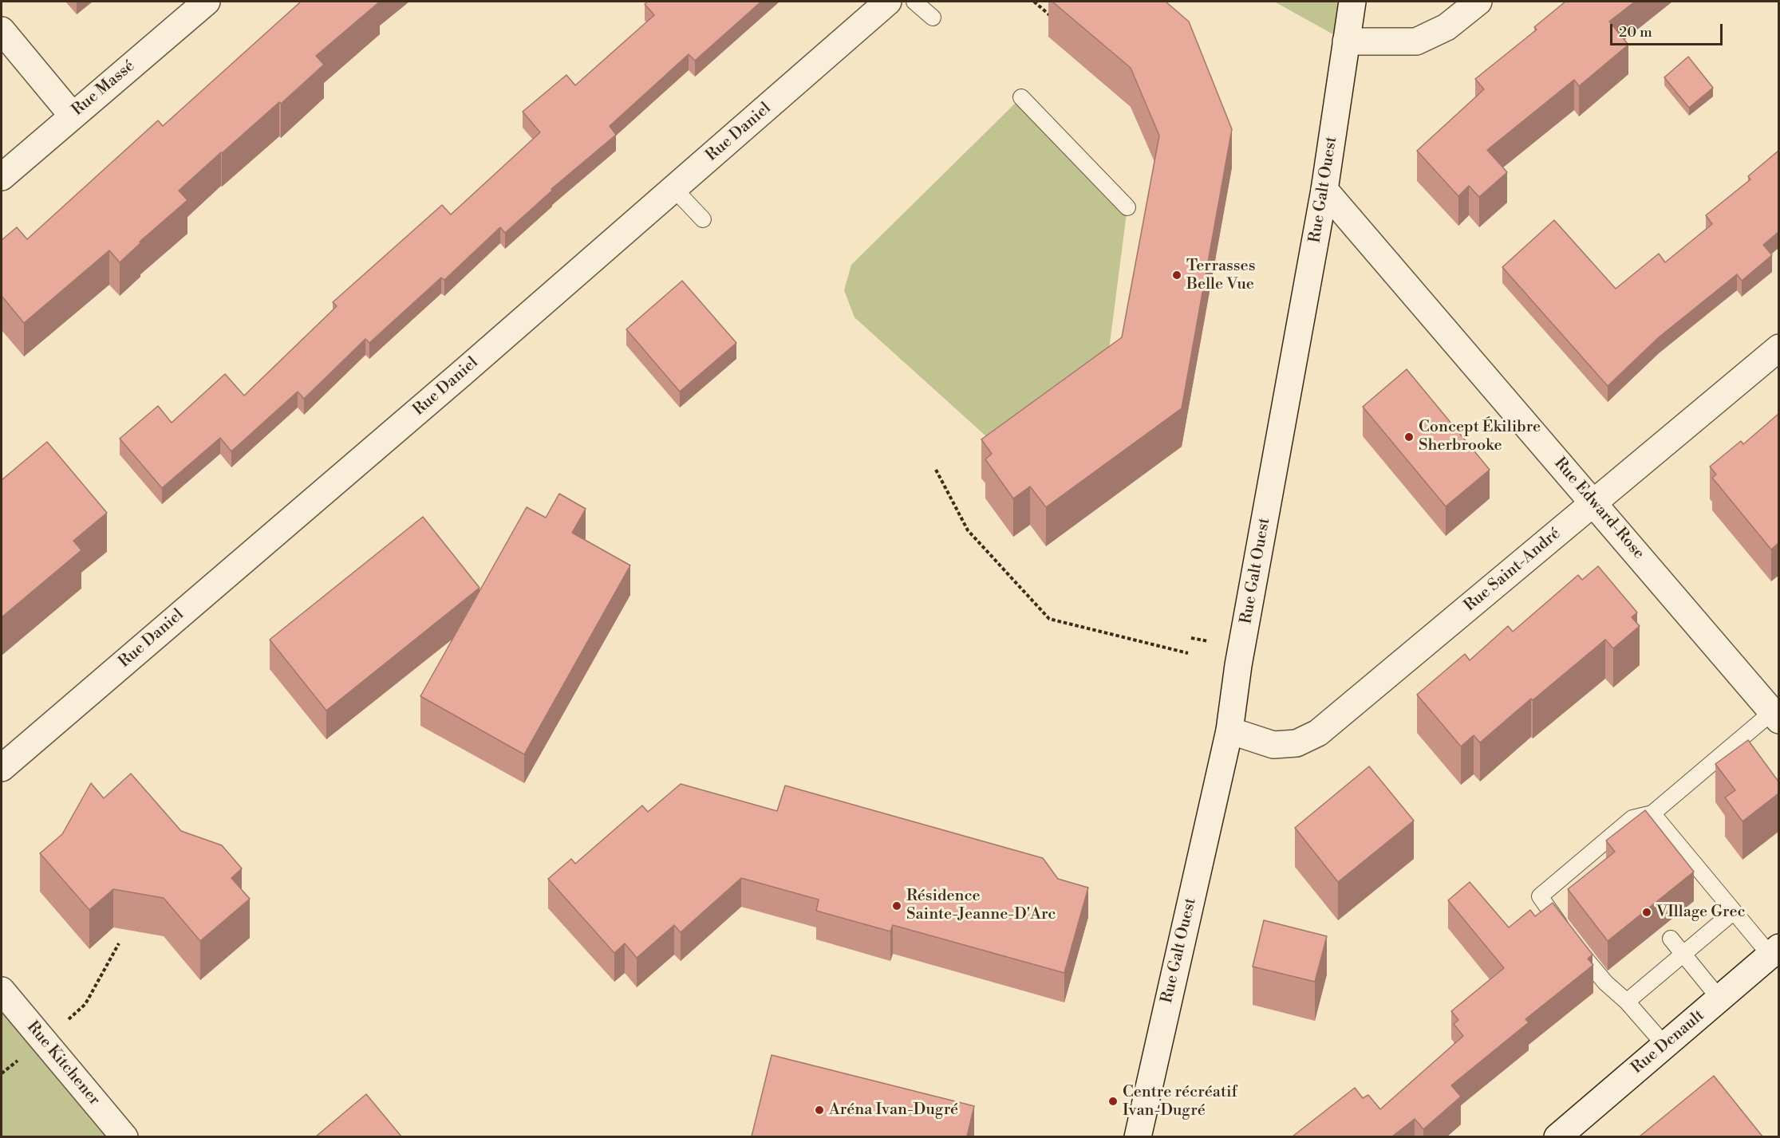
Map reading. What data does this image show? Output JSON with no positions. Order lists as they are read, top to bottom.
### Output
{
  "streets": {
    "street": [
      "Rue Massé",
      "Rue Daniel",
      "Rue Galt Ouest",
      "Rue Edward-Rose",
      "Rue Saint-André",
      "Rue Denault",
      "Rue Kitchener"
    ]
  },
  "crossings": [
    ["Rue Galt Ouest", "Rue Edward-Rose"],
    ["Rue Galt Ouest", "Rue Saint-André"],
    ["Rue Edward-Rose", "Rue Saint-André"]
  ],
  "places": [
    "Terrasses Belle Vue",
    "Concept Ékilibre Sherbrooke",
    "Résidence Sainte-Jeanne-D'Arc",
    "VIllage Grec",
    "Centre récréatif Ivan-Dugré",
    "Aréna Ivan-Dugré"
  ],
  "scale_bar": "20 m"
}
